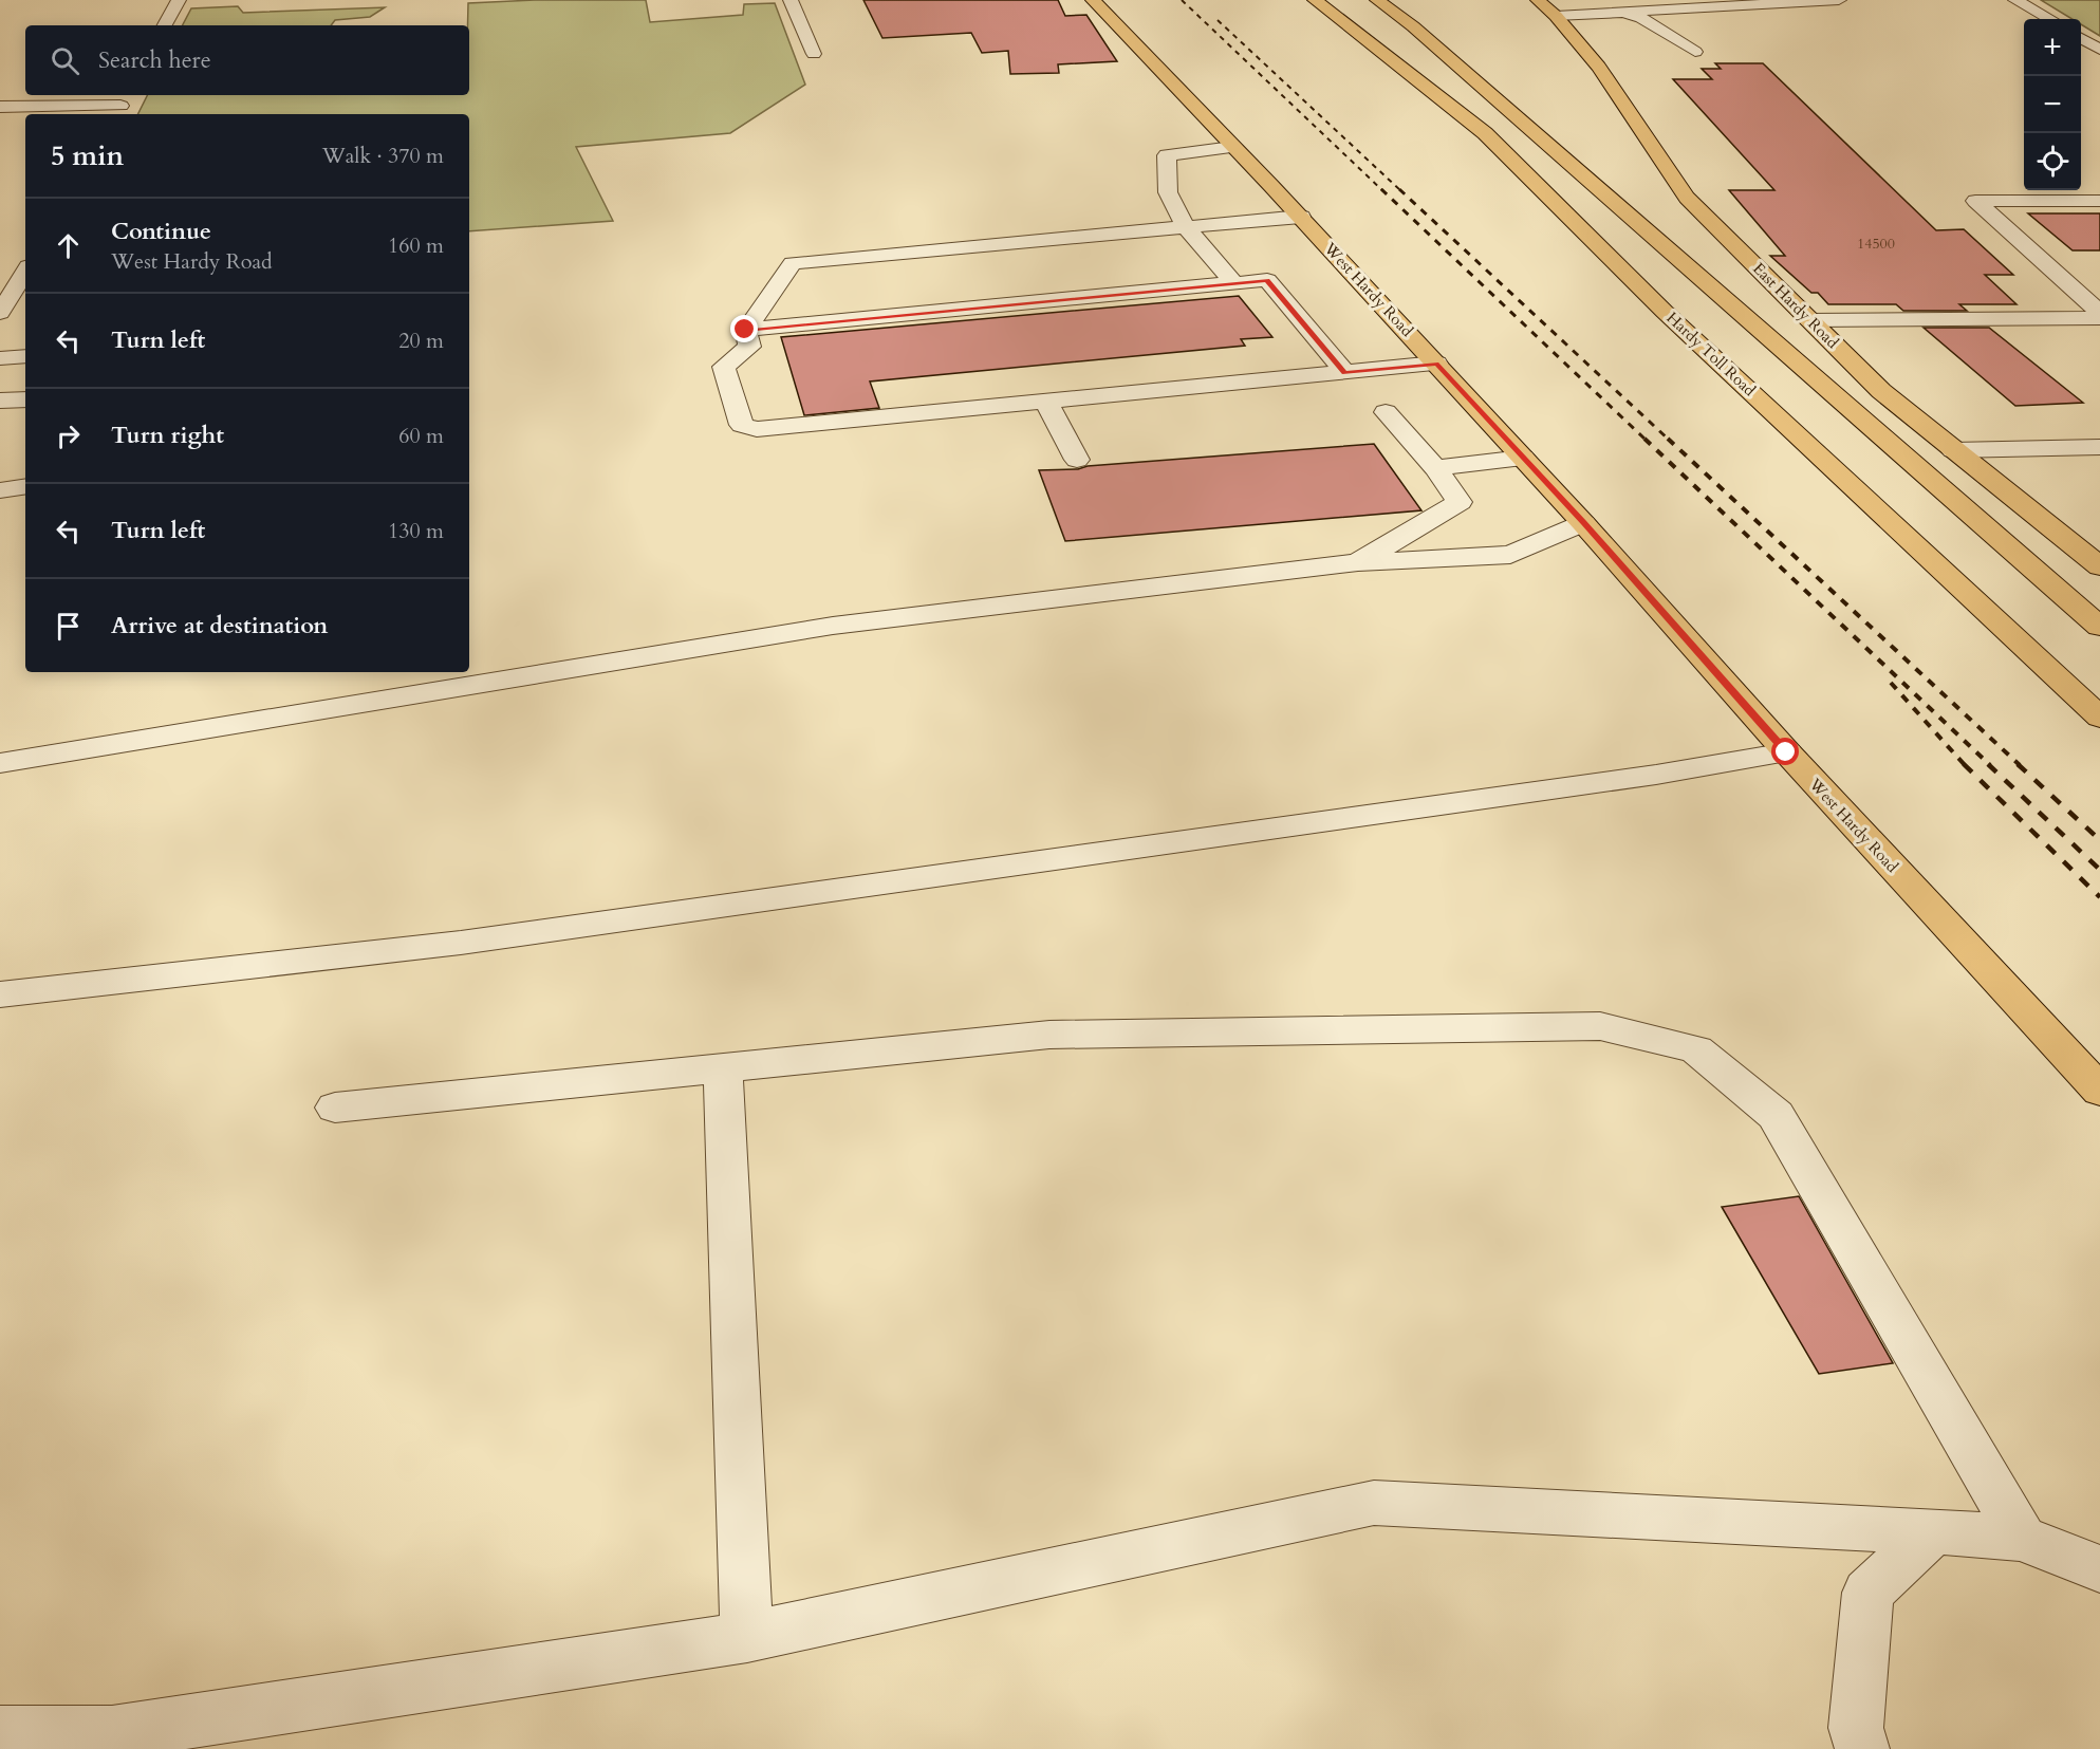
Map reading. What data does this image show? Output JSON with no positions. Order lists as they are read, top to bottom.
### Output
{
  "streets": {
    "main road": ["West Hardy Road", "East Hardy Road", "Hardy Toll Road"]
  },
  "house_numbers": ["14500"],
  "page": {
    "map_buttons": ["+", "−"],
    "search": "Search here",
    "heading": ["5 min", "Walk · 370 m"],
    "list": [
      ["Continue", "West Hardy Road", "160 m"],
      ["Turn left", "20 m"],
      ["Turn right", "60 m"],
      ["Turn left", "130 m"],
      "Arrive at destination"
    ]
  }
}
